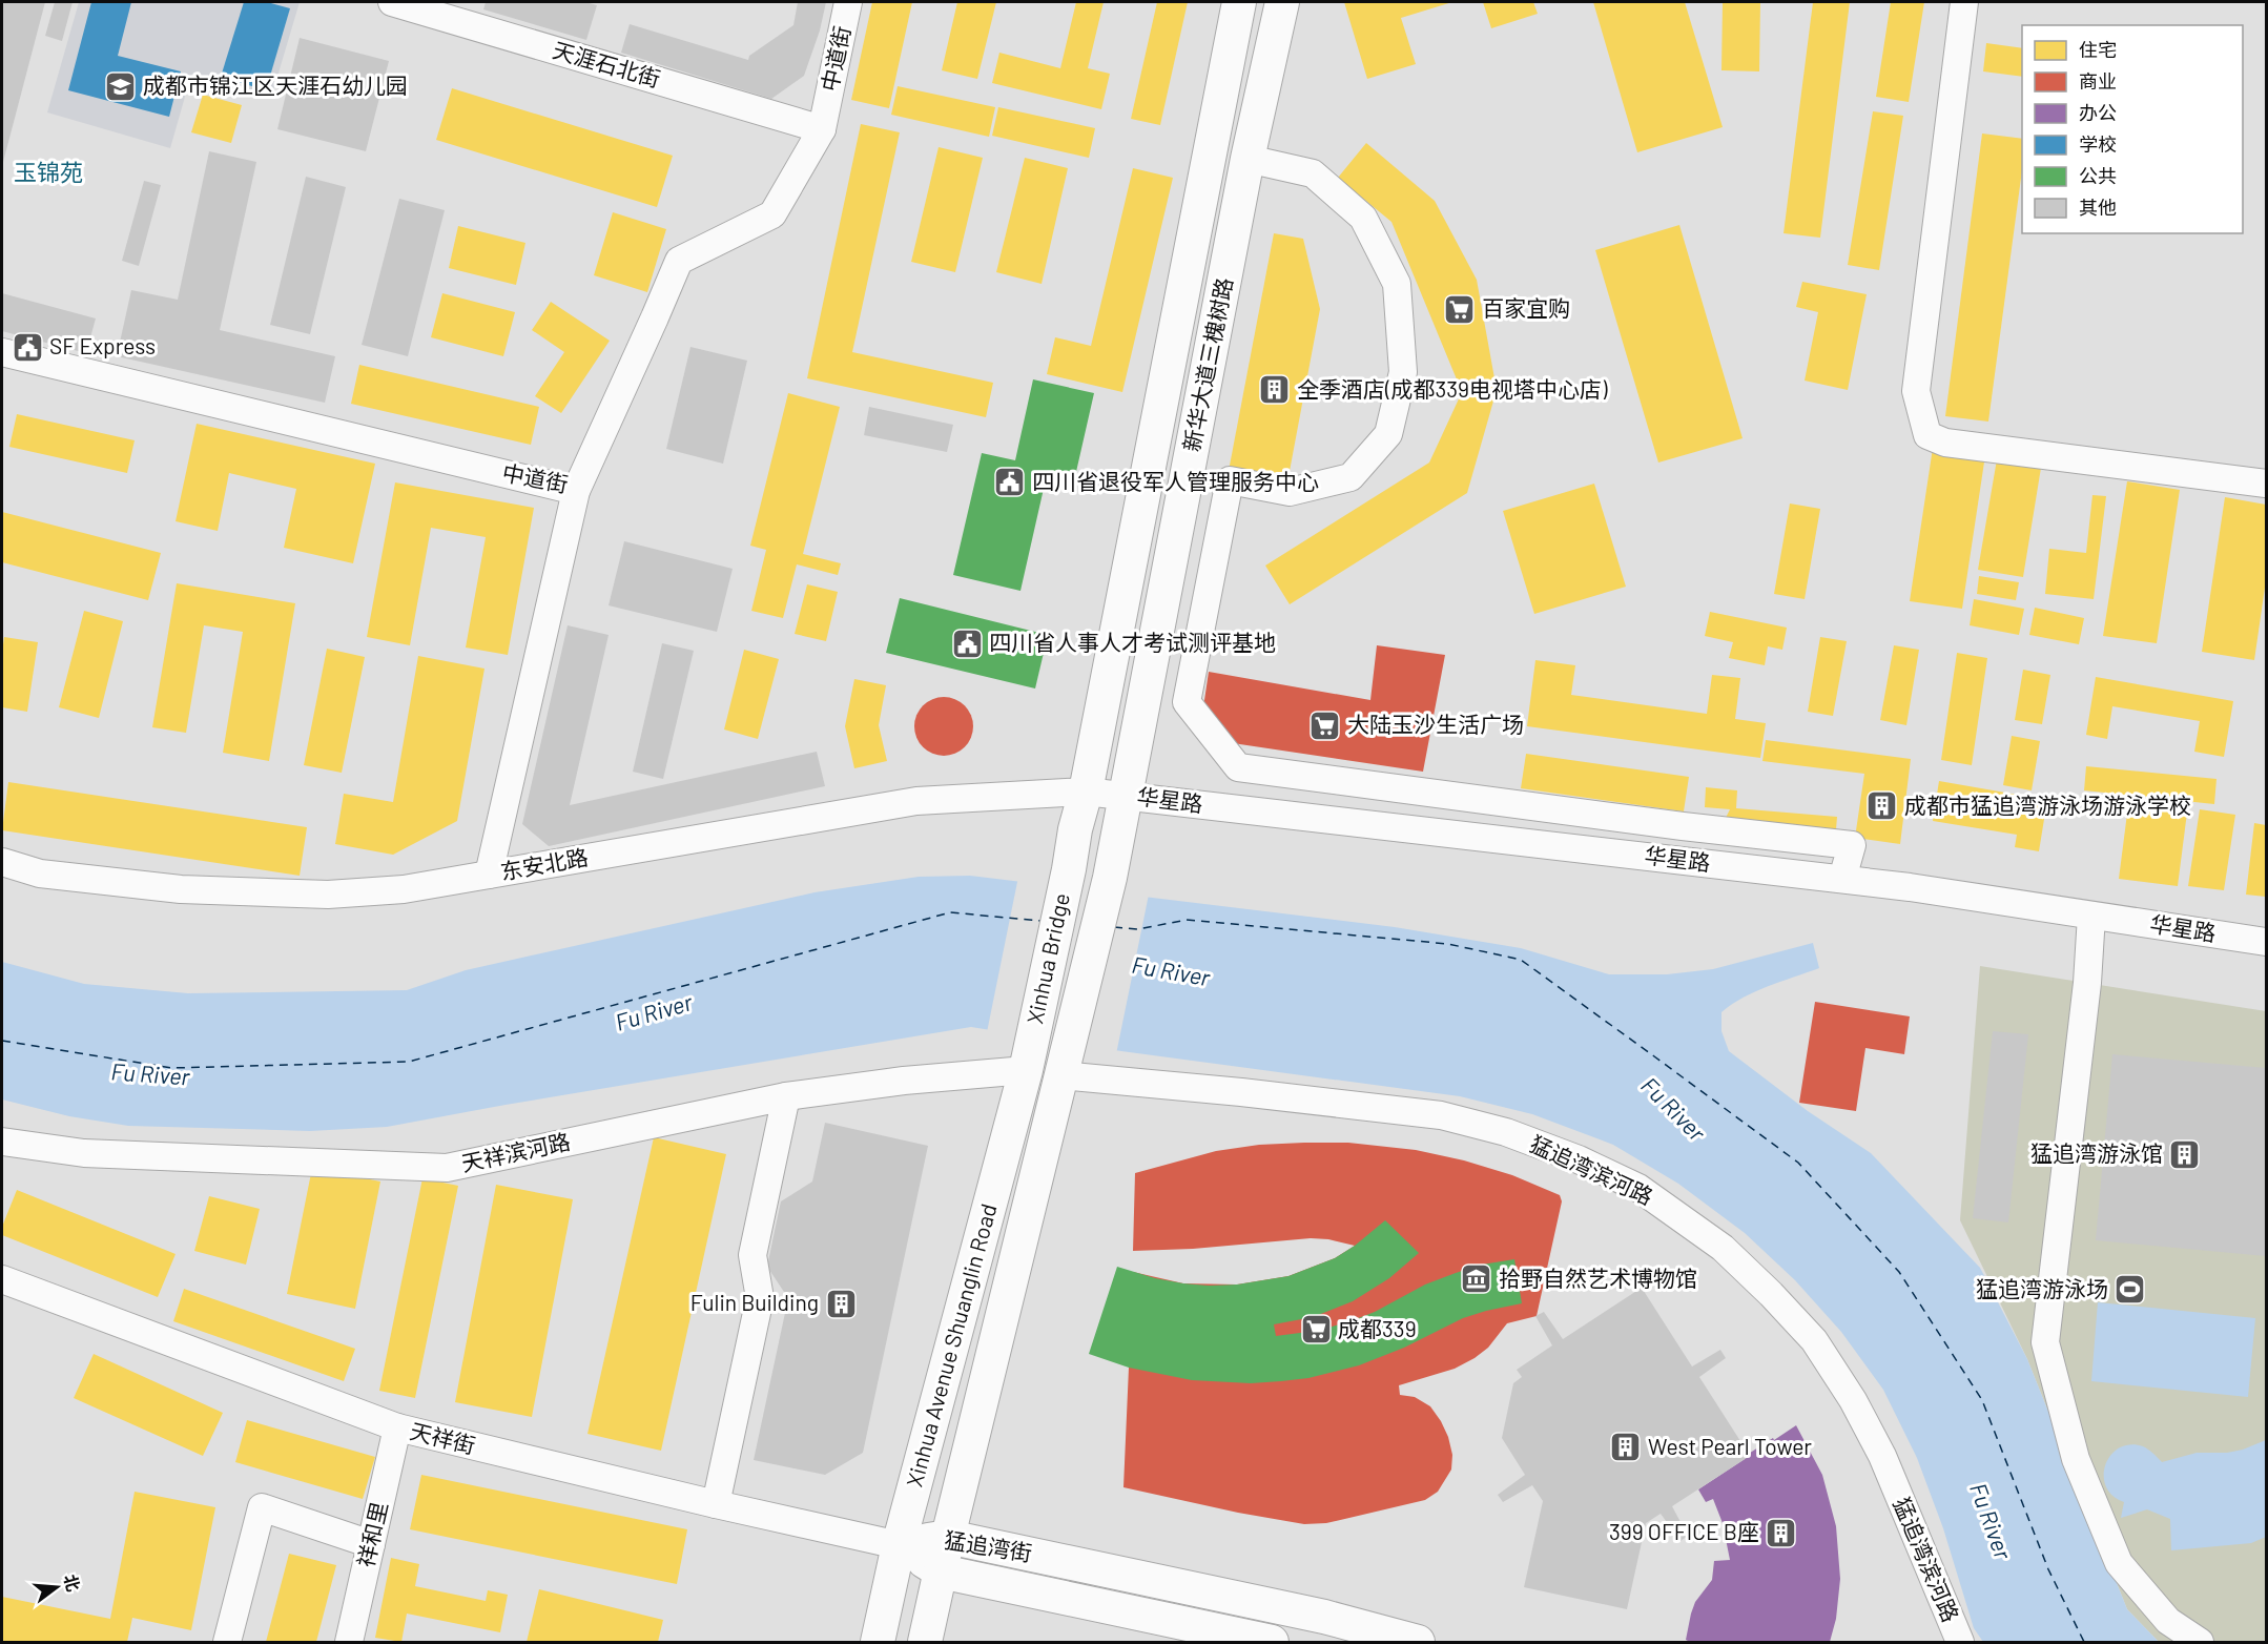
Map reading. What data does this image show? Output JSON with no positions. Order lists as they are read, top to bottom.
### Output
{
  "streets": {
    "main road": [
      "新华大道三槐树路",
      "Xinhua Bridge",
      "Xinhua Avenue Shuanglin Road",
      "猛追湾街"
    ],
    "street": [
      "中道街",
      "天涯石北街",
      "华星路",
      "东安北路",
      "天祥滨河路",
      "猛追湾滨河路",
      "天祥街",
      "祥和里"
    ]
  },
  "crossings": [
    ["中道街", "天涯石北街"],
    ["新华大道三槐树路", "华星路"],
    ["新华大道三槐树路", "东安北路"],
    ["新华大道三槐树路", "Xinhua Bridge"],
    ["华星路", "东安北路"],
    ["Xinhua Bridge", "天祥滨河路"],
    ["Xinhua Bridge", "猛追湾滨河路"],
    ["Xinhua Bridge", "Xinhua Avenue Shuanglin Road"],
    ["天祥滨河路", "Xinhua Avenue Shuanglin Road"],
    ["猛追湾滨河路", "Xinhua Avenue Shuanglin Road"],
    ["Xinhua Avenue Shuanglin Road", "天祥街"],
    ["Xinhua Avenue Shuanglin Road", "猛追湾街"],
    ["天祥街", "祥和里"],
    ["天祥街", "猛追湾街"]
  ],
  "districts": ["玉锦苑"],
  "water": ["Fu River"],
  "places": {
    "school or university": ["成都市锦江区天涯石幼儿园"],
    "supermarket": ["百家宜购", "大陆玉沙生活广场", "成都339"],
    "public building": ["SF Express", "四川省退役军人管理服务中心", "四川省人事人才考试测评基地"],
    "building": [
      "全季酒店(成都339电视塔中心店)",
      "成都市猛追湾游泳场游泳学校",
      "猛追湾游泳馆",
      "Fulin Building",
      "West Pearl Tower",
      "399 OFFICE B座"
    ],
    "museum": ["拾野自然艺术博物馆"],
    "sports": ["猛追湾游泳场"]
  },
  "legend": [
    "住宅",
    "商业",
    "办公",
    "学校",
    "公共",
    "其他"
  ],
  "north": "right"
}
